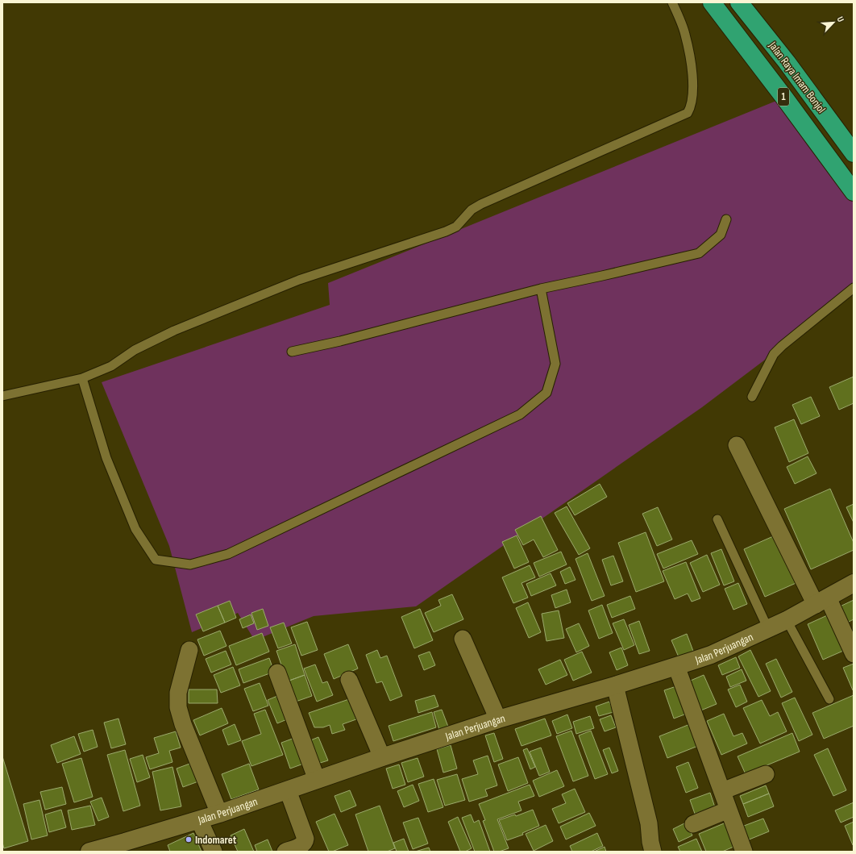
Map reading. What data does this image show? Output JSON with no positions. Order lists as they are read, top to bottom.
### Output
{
  "streets": {
    "highway": ["Jalan Raya Imam Bonjol", "1"],
    "street": ["Jalan Perjuangan"]
  },
  "places": ["Indomaret"],
  "north": "top right"
}
